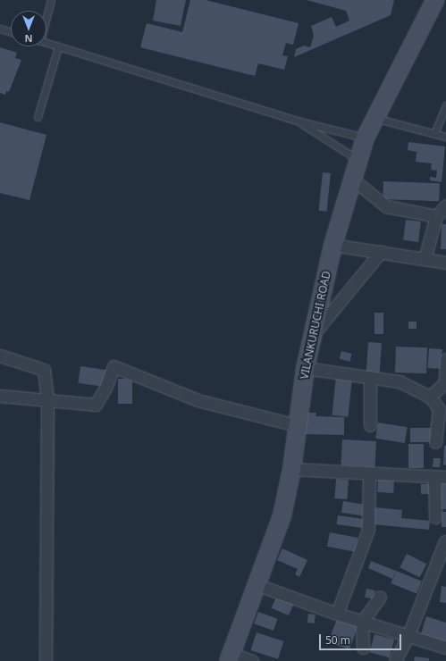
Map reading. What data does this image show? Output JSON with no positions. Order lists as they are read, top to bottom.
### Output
{
  "streets": {
    "street": ["VILANKURUCHI ROAD"]
  },
  "scale_bar": "50 m",
  "north": "bottom"
}
